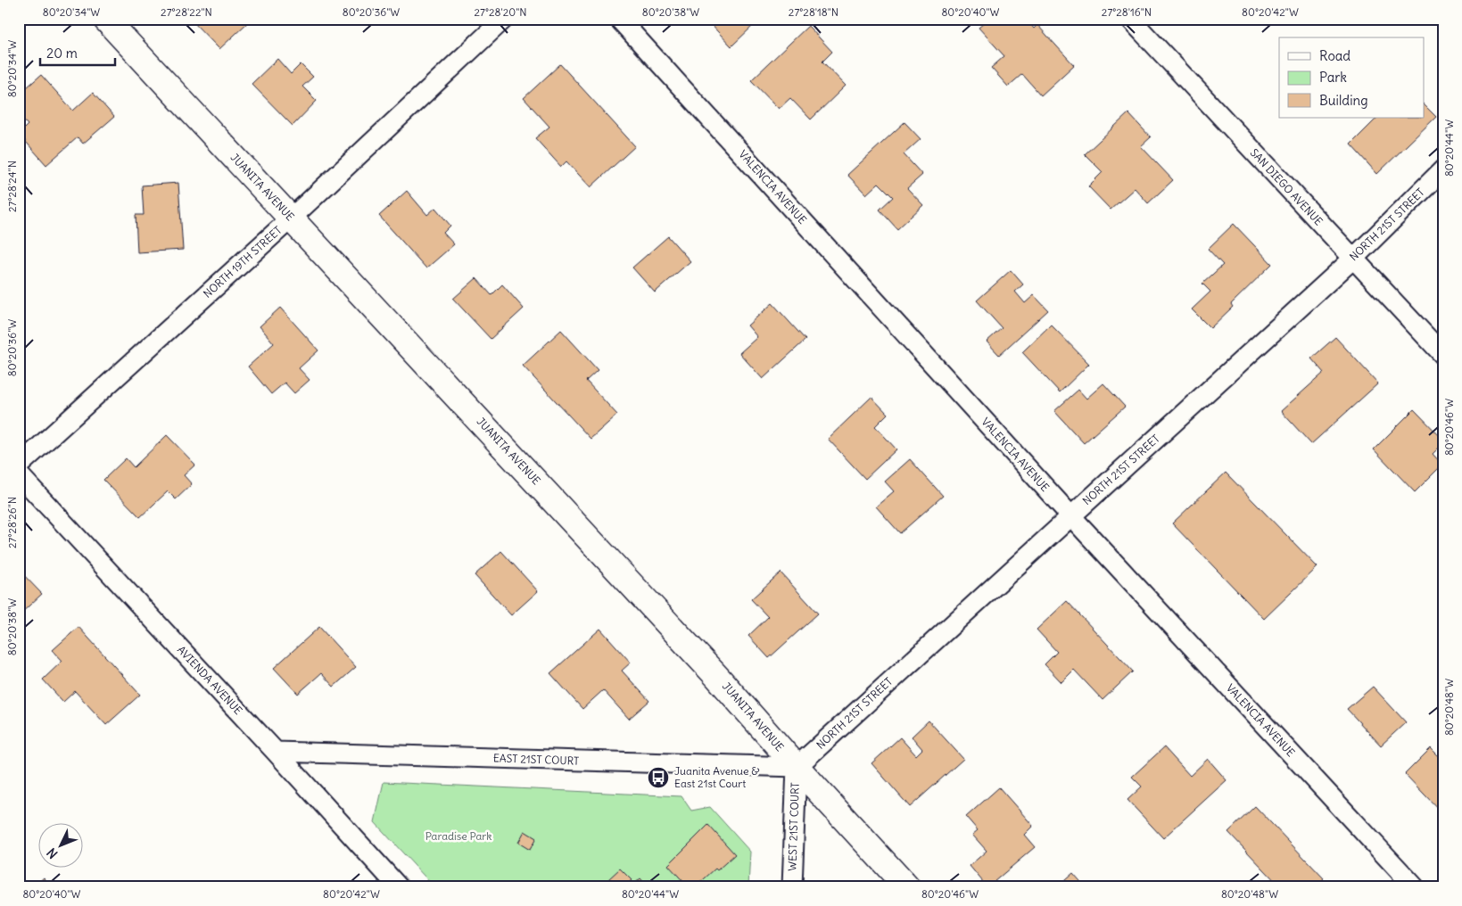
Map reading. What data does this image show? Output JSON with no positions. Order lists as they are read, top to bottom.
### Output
{
  "streets": {
    "street": [
      "JUANITA AVENUE",
      "VALENCIA AVENUE",
      "SAN DIEGO AVENUE",
      "NORTH 21ST STREET",
      "NORTH 19TH STREET",
      "AVIENDA AVENUE",
      "EAST 21ST COURT",
      "WEST 21ST COURT"
    ]
  },
  "crossings": [
    ["JUANITA AVENUE", "NORTH 21ST STREET"],
    ["JUANITA AVENUE", "NORTH 19TH STREET"],
    ["JUANITA AVENUE", "EAST 21ST COURT"],
    ["JUANITA AVENUE", "WEST 21ST COURT"],
    ["VALENCIA AVENUE", "NORTH 21ST STREET"],
    ["SAN DIEGO AVENUE", "NORTH 21ST STREET"],
    ["NORTH 21ST STREET", "EAST 21ST COURT"],
    ["NORTH 21ST STREET", "WEST 21ST COURT"],
    ["AVIENDA AVENUE", "EAST 21ST COURT"],
    ["EAST 21ST COURT", "WEST 21ST COURT"]
  ],
  "parks": ["Paradise Park"],
  "places": {
    "bus stop": ["Juanita Avenue & East 21st Court"]
  },
  "legend": ["Road", "Park", "Building"],
  "scale_bar": "20 m",
  "north": "bottom left",
  "coordinates": [
    "80°20'34\"W",
    "27°28'22\"N",
    "80°20'36\"W",
    "27°28'20\"N",
    "80°20'38\"W",
    "27°28'18\"N",
    "80°20'40\"W",
    "27°28'16\"N",
    "80°20'42\"W",
    "80°20'44\"W",
    "27°28'24\"N",
    "80°20'46\"W",
    "27°28'26\"N",
    "80°20'48\"W"
  ]
}
